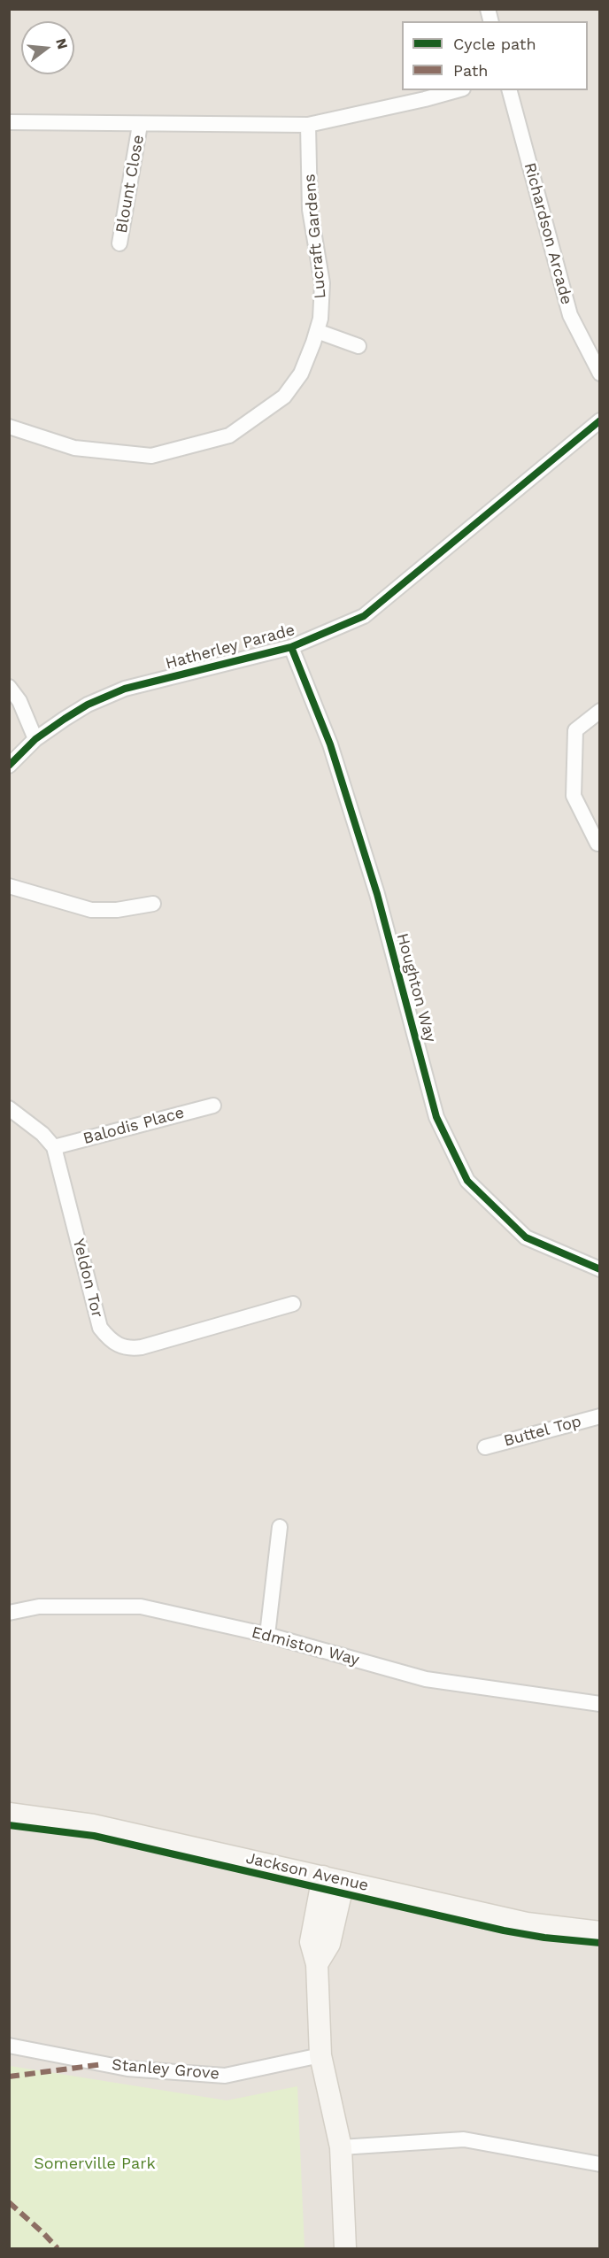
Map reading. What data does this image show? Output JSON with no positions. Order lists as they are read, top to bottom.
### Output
{
  "streets": {
    "street": [
      "Blount Close",
      "Richardson Arcade",
      "Lucraft Gardens",
      "Hatherley Parade",
      "Houghton Way",
      "Balodis Place",
      "Yeldon Tor",
      "Buttel Top",
      "Edmiston Way",
      "Jackson Avenue",
      "Stanley Grove"
    ]
  },
  "crossings": [
    ["Hatherley Parade", "Houghton Way"],
    ["Balodis Place", "Yeldon Tor"]
  ],
  "parks": ["Somerville Park"],
  "legend": ["Cycle path", "Path"],
  "north": "right"
}
